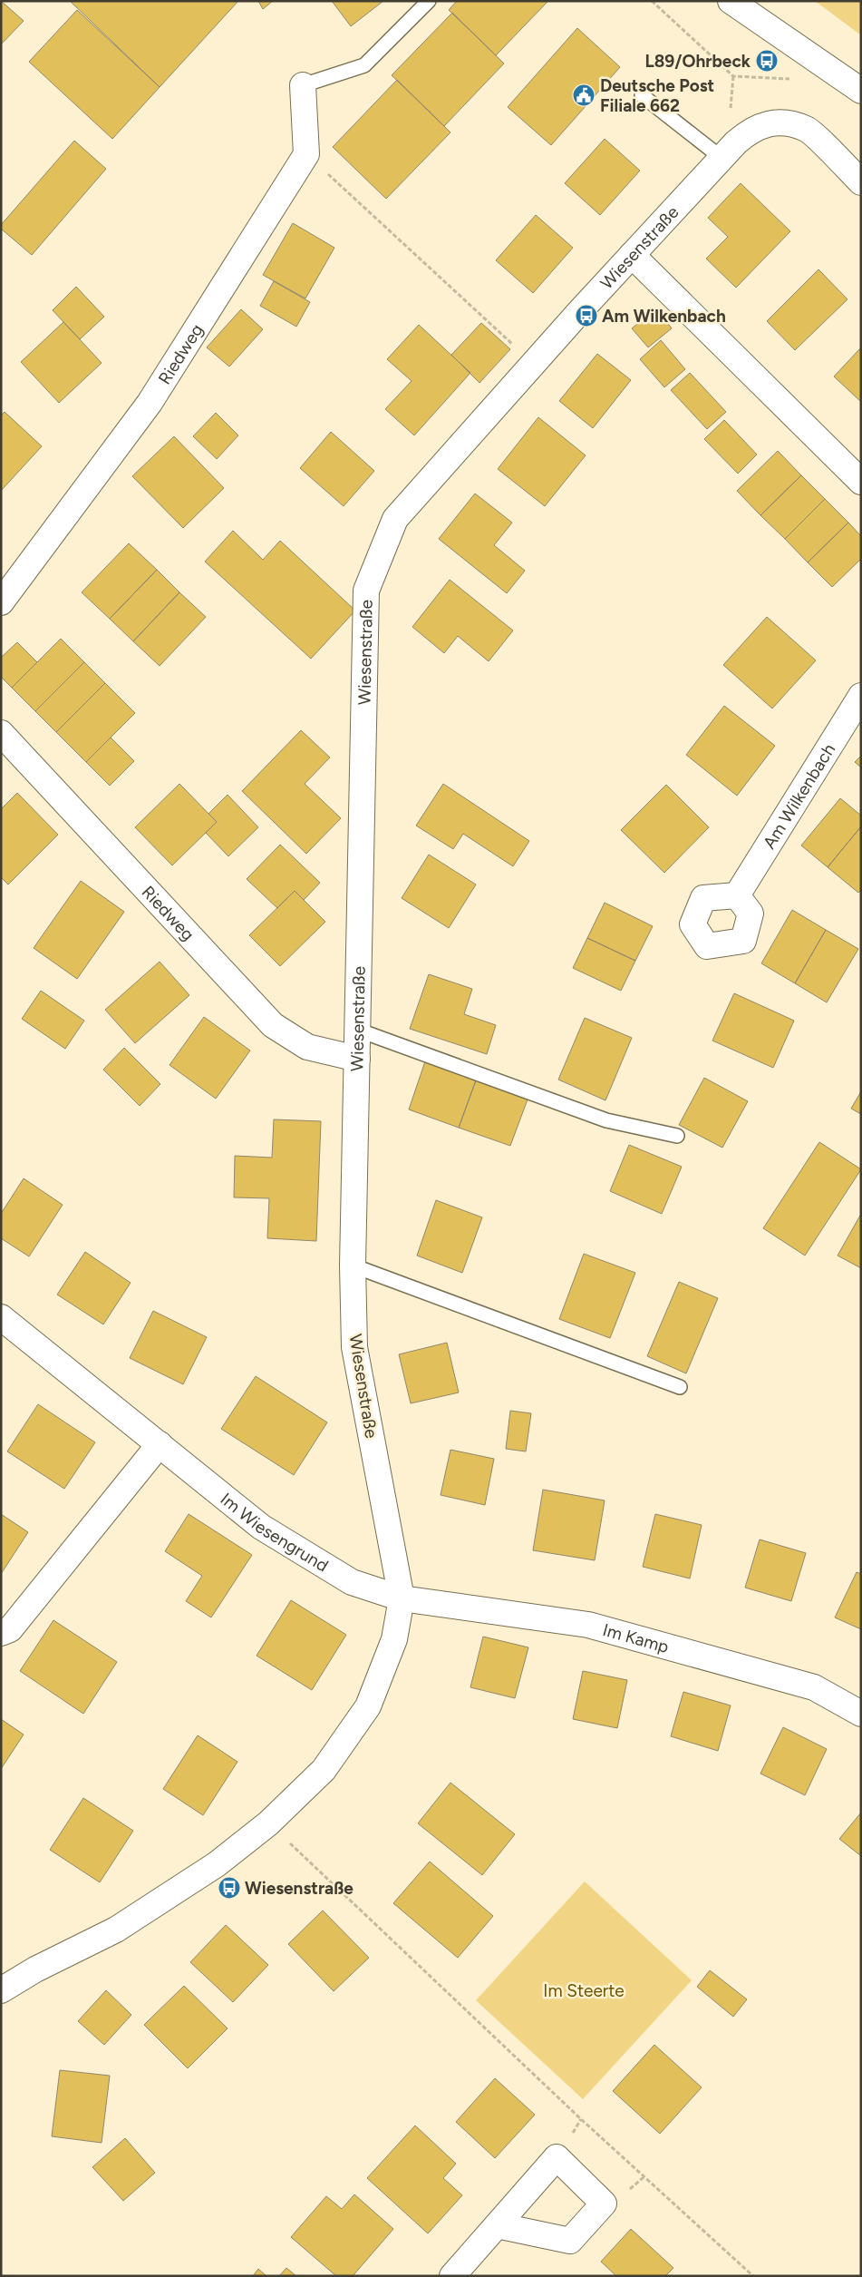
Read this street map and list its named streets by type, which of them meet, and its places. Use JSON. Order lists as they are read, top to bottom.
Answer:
{
  "streets": {
    "street": [
      "Wiesenstraße",
      "Riedweg",
      "Am Wilkenbach",
      "Im Wiesengrund",
      "Im Kamp"
    ]
  },
  "crossings": [
    ["Wiesenstraße", "Riedweg"],
    ["Wiesenstraße", "Im Wiesengrund"],
    ["Wiesenstraße", "Im Kamp"],
    ["Im Wiesengrund", "Im Kamp"]
  ],
  "parks": ["Im Steerte"],
  "places": {
    "bus stop": ["L89/Ohrbeck", "Am Wilkenbach", "Wiesenstraße"],
    "public building": ["Deutsche Post Filiale 662"]
  }
}
